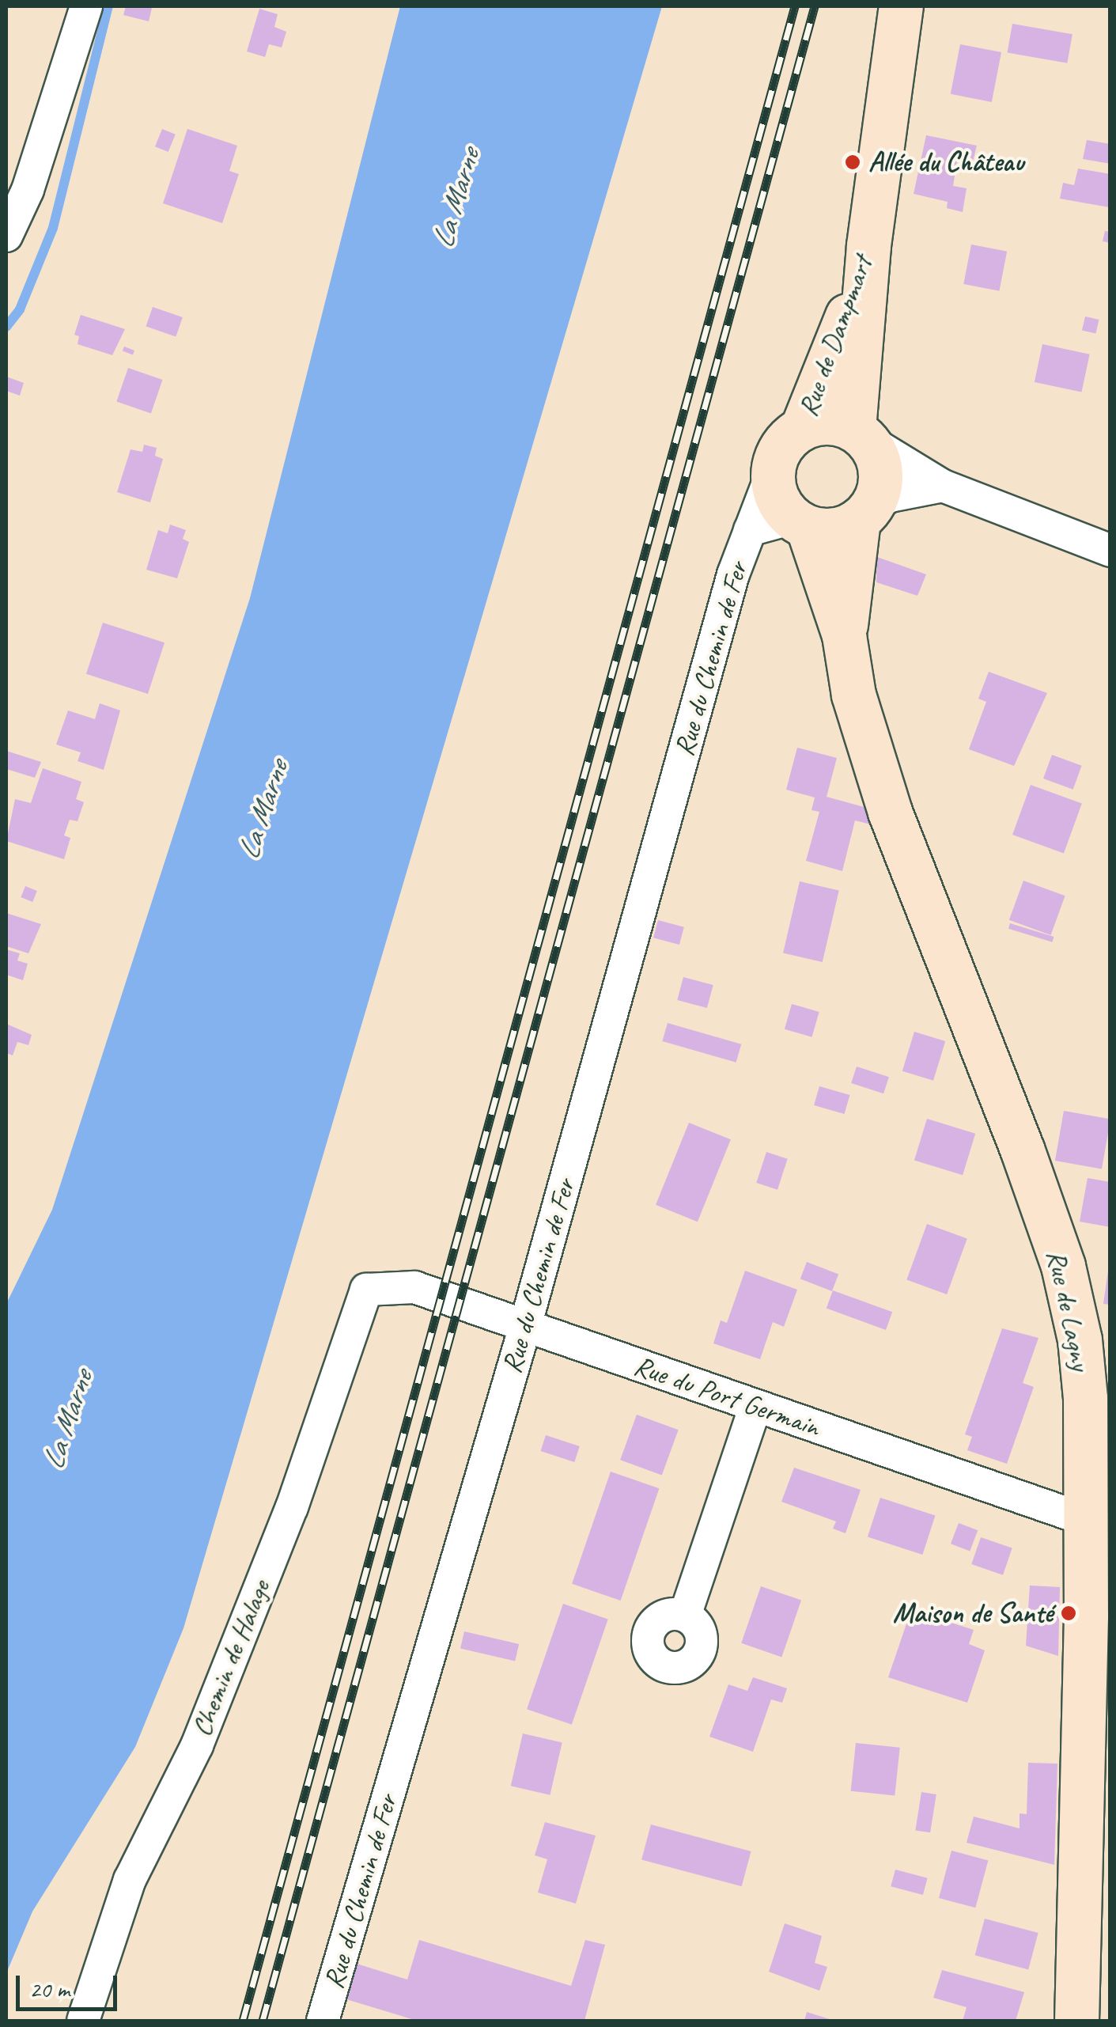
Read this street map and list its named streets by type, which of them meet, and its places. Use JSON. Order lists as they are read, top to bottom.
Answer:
{
  "streets": {
    "street": [
      "Rue de Dampmart",
      "Rue du Chemin de Fer",
      "Rue de Lagny",
      "Rue du Port Germain",
      "Chemin de Halage"
    ]
  },
  "crossings": [
    ["Rue de Dampmart", "Rue du Chemin de Fer"],
    ["Rue de Dampmart", "Rue de Lagny"],
    ["Rue du Chemin de Fer", "Rue de Lagny"],
    ["Rue du Chemin de Fer", "Rue du Port Germain"],
    ["Rue de Lagny", "Rue du Port Germain"],
    ["Rue du Port Germain", "Chemin de Halage"]
  ],
  "water": ["La Marne"],
  "places": ["Allée du Château", "Maison de Santé"],
  "scale_bar": "20 m"
}
